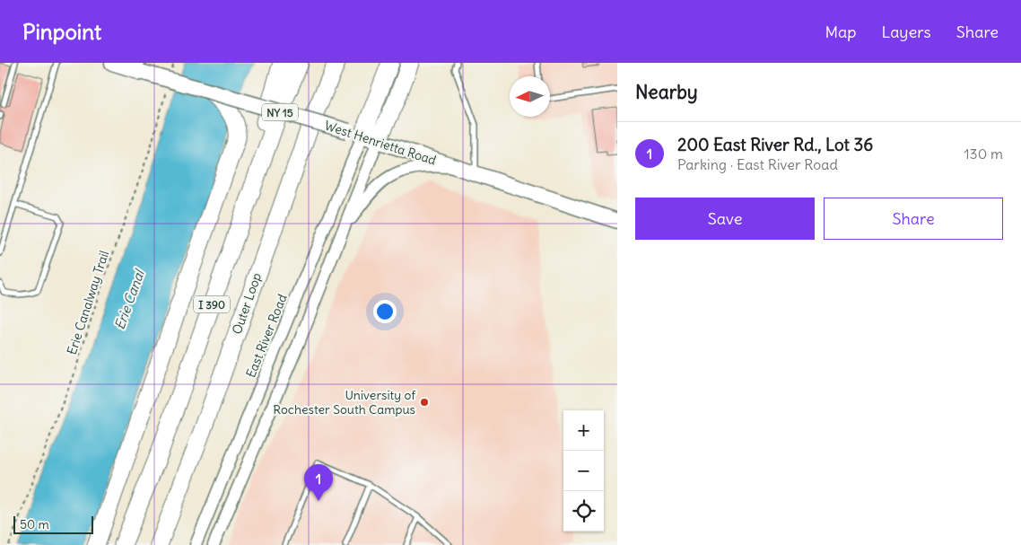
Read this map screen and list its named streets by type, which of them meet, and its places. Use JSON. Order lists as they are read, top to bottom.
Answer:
{
  "streets": {
    "highway": ["Outer Loop", "I 390"],
    "main road": ["NY 15", "West Henrietta Road"],
    "street": ["East River Road"],
    "path": ["Erie Canalway Trail"]
  },
  "crossings": [
    ["NY 15", "West Henrietta Road"],
    ["West Henrietta Road", "East River Road"]
  ],
  "water": ["Erie Canal"],
  "places": ["University of Rochester South Campus"],
  "scale_bar": "50 m",
  "north": "left",
  "page": {
    "header": "Pinpoint",
    "nav": ["Map", "Layers", "Share"],
    "heading": "Nearby",
    "list": [
      {
        "mark": "1",
        "name": "200 East River Rd., Lot 36",
        "note": "Parking · East River Road",
        "value": "130 m"
      }
    ],
    "buttons": ["Save", "Share"],
    "map_buttons": ["+", "−"],
    "pins": "1",
    "scale": "50 m"
  }
}
